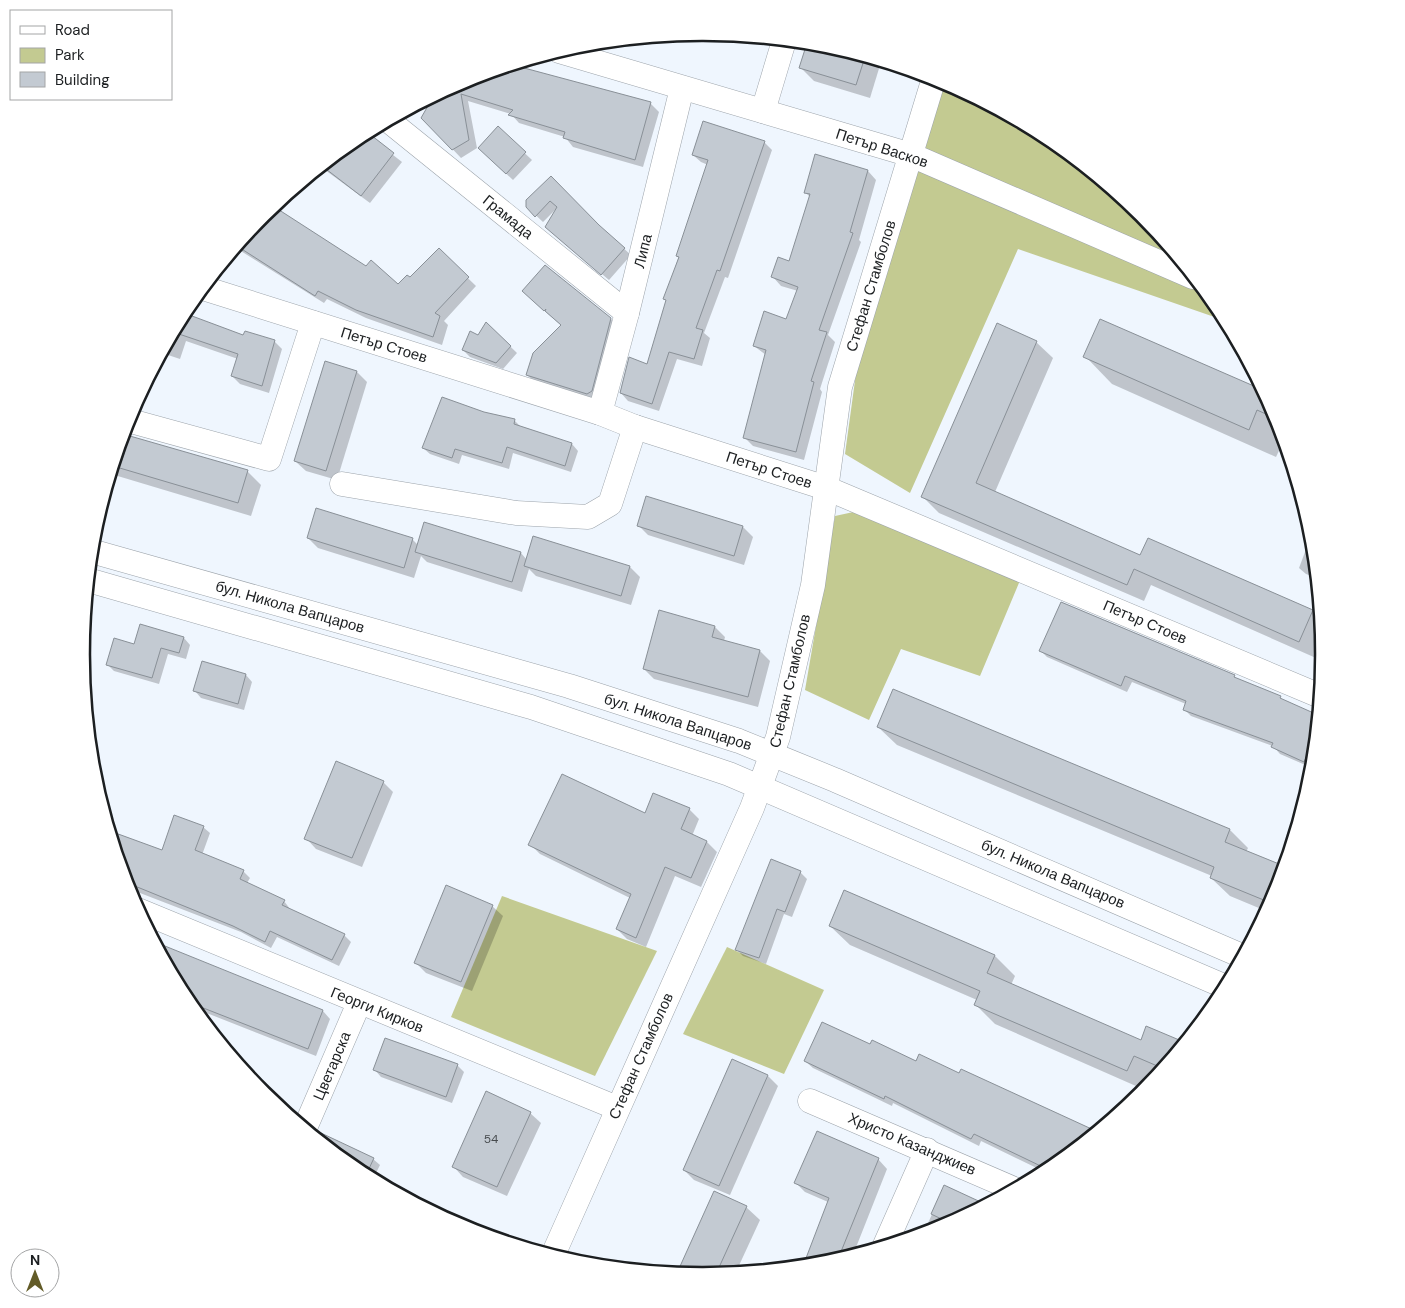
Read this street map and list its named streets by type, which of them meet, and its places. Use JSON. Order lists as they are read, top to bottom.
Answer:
{
  "streets": {
    "street": [
      "Петър Васков",
      "Грамада",
      "Липа",
      "Стефан Стамболов",
      "Петър Стоев",
      "бул. Никола Вапцаров",
      "Георги Кирков",
      "Цветарска",
      "Христо Казанджиев"
    ]
  },
  "crossings": [
    ["Петър Васков", "Липа"],
    ["Петър Васков", "Стефан Стамболов"],
    ["Грамада", "Липа"],
    ["Липа", "Петър Стоев"],
    ["Стефан Стамболов", "Петър Стоев"],
    ["Стефан Стамболов", "бул. Никола Вапцаров"],
    ["Стефан Стамболов", "Георги Кирков"],
    ["Георги Кирков", "Цветарска"]
  ],
  "house_numbers": ["54"],
  "legend": ["Road", "Park", "Building"],
  "north": "top"
}
